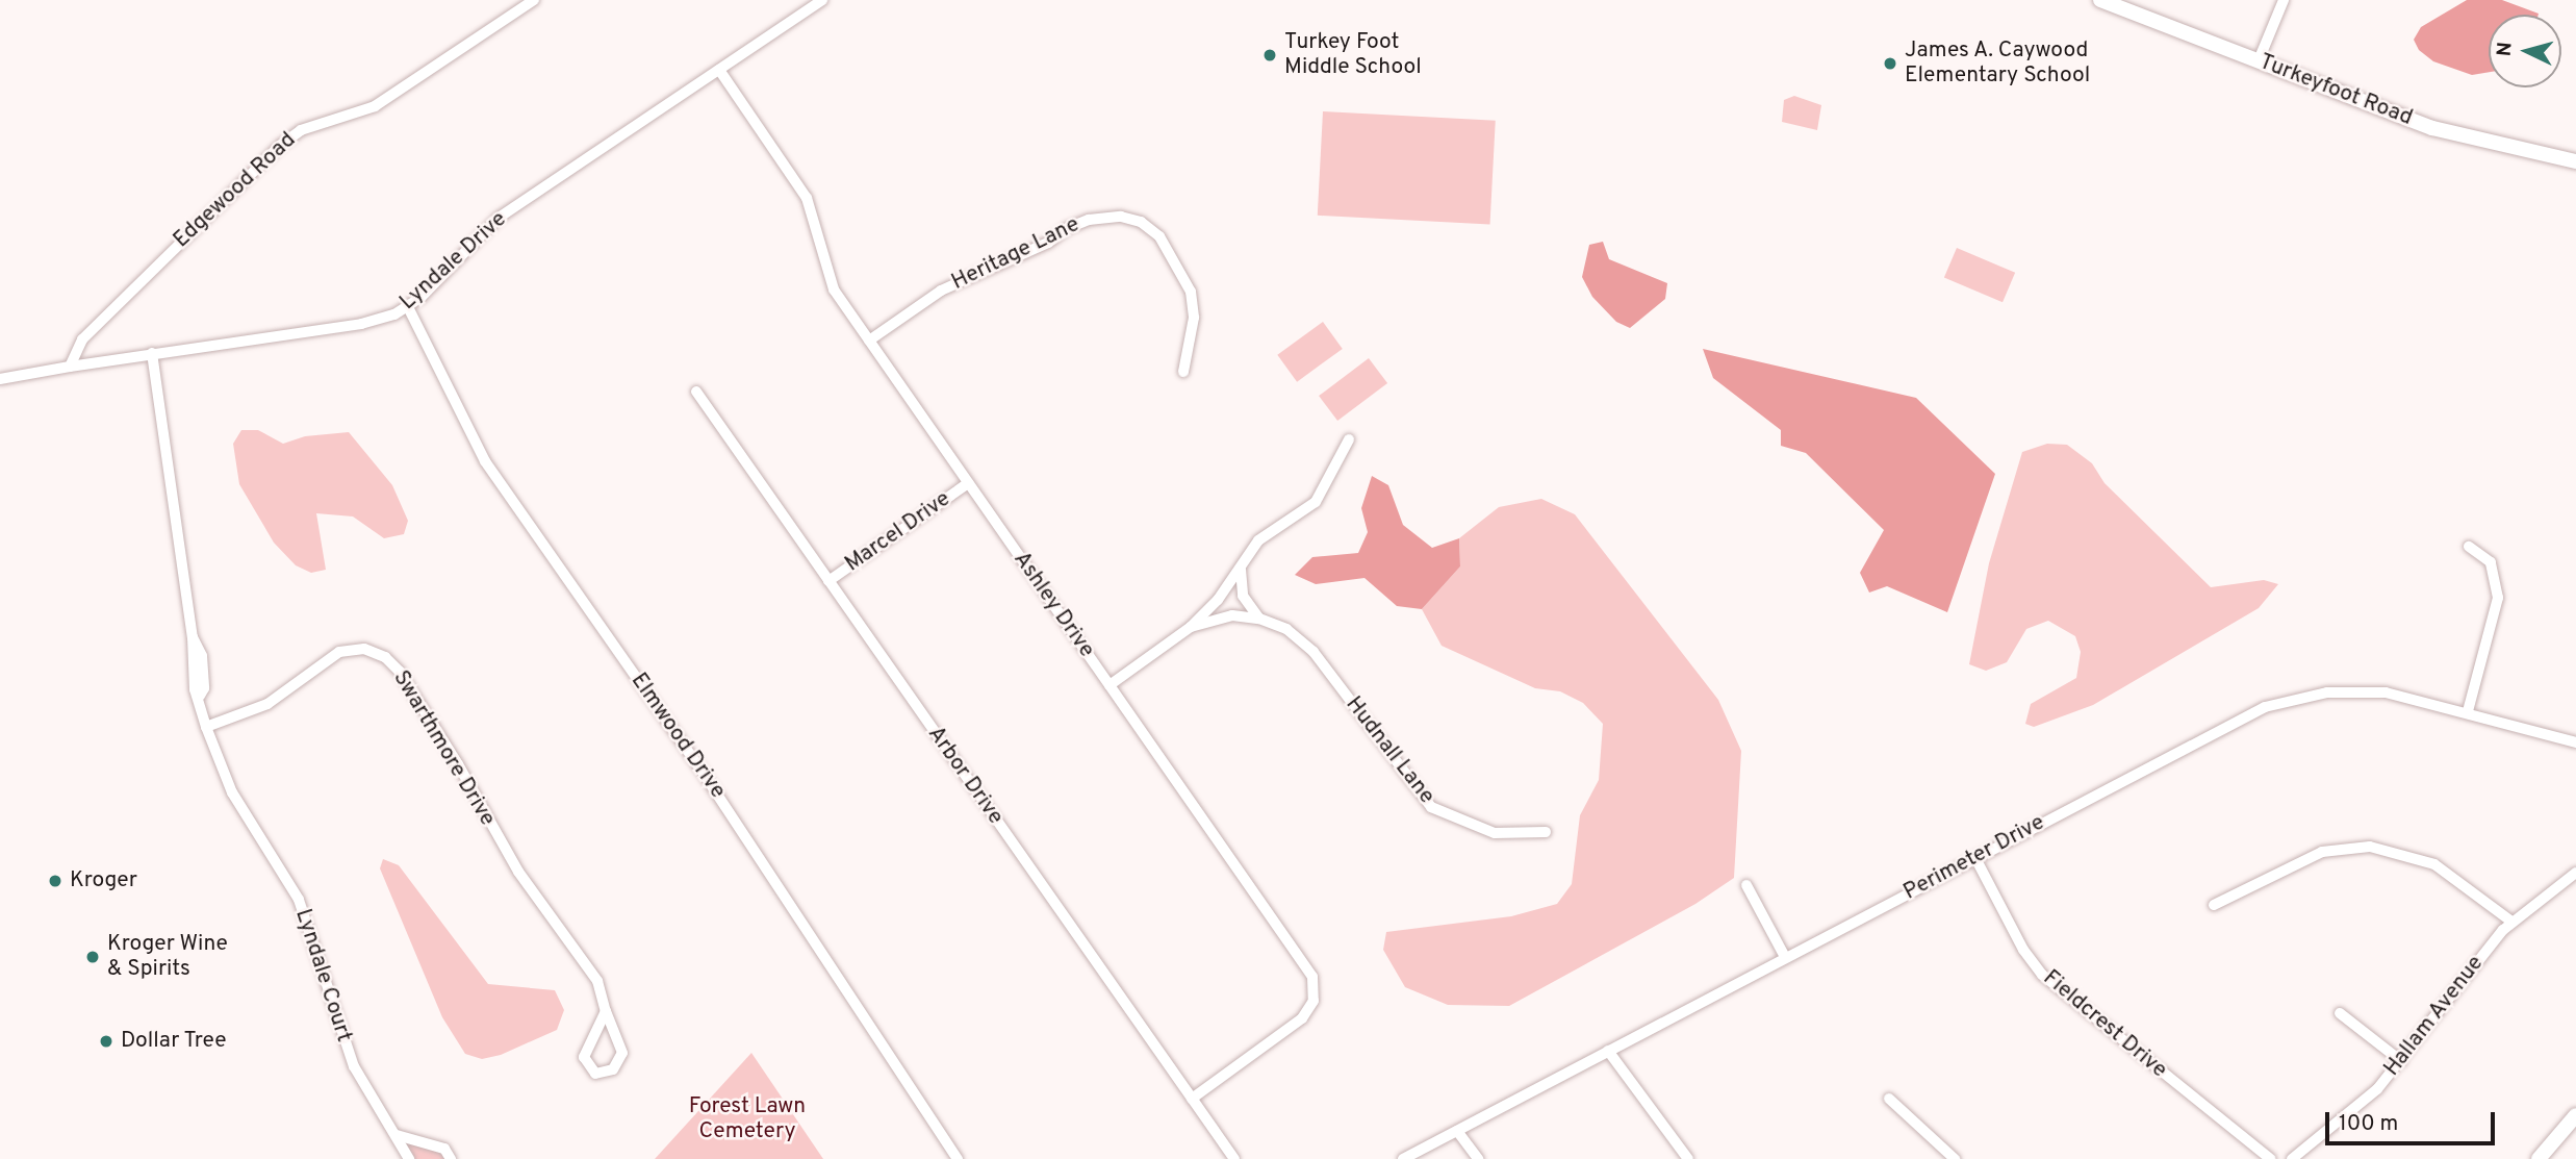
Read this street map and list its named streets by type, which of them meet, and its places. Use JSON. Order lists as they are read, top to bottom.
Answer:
{
  "streets": {
    "main road": ["Turkeyfoot Road"],
    "street": [
      "Edgewood Road",
      "Heritage Lane",
      "Lyndale Drive",
      "Marcel Drive",
      "Ashley Drive",
      "Elmwood Drive",
      "Swarthmore Drive",
      "Hudnall Lane",
      "Arbor Drive",
      "Perimeter Drive",
      "Lyndale Court",
      "Hallam Avenue",
      "Fieldcrest Drive"
    ]
  },
  "crossings": [
    ["Edgewood Road", "Lyndale Drive"],
    ["Heritage Lane", "Ashley Drive"],
    ["Lyndale Drive", "Ashley Drive"],
    ["Lyndale Drive", "Elmwood Drive"],
    ["Lyndale Drive", "Lyndale Court"],
    ["Marcel Drive", "Ashley Drive"],
    ["Marcel Drive", "Arbor Drive"],
    ["Ashley Drive", "Hudnall Lane"],
    ["Ashley Drive", "Arbor Drive"],
    ["Swarthmore Drive", "Lyndale Court"],
    ["Perimeter Drive", "Fieldcrest Drive"]
  ],
  "parks": ["Forest Lawn Cemetery"],
  "places": [
    "Turkey Foot Middle School",
    "James A. Caywood Elementary School",
    "Kroger",
    "Kroger Wine & Spirits",
    "Dollar Tree"
  ],
  "scale_bar": "100 m",
  "north": "left"
}
